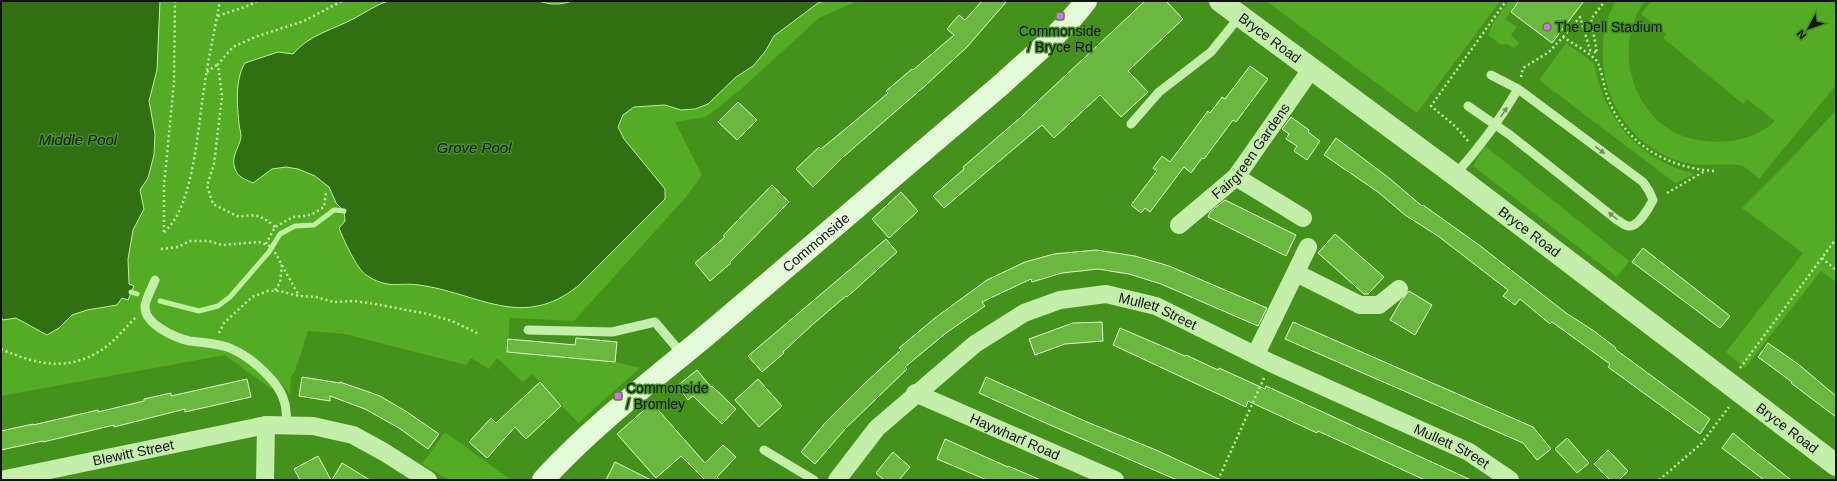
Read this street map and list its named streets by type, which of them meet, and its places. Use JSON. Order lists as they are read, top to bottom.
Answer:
{
  "streets": {
    "main road": ["Commonside"],
    "street": [
      "Bryce Road",
      "Fairgreen Gardens",
      "Mullett Street",
      "Haywharf Road",
      "Blewitt Street"
    ]
  },
  "crossings": [
    ["Bryce Road", "Fairgreen Gardens"],
    ["Mullett Street", "Haywharf Road"]
  ],
  "water": ["Middle Pool", "Grove Pool"],
  "places": {
    "transit": ["Commonside / Bryce Rd", "Commonside / Bromley"],
    "other": ["The Dell Stadium"]
  },
  "north": "bottom left"
}
